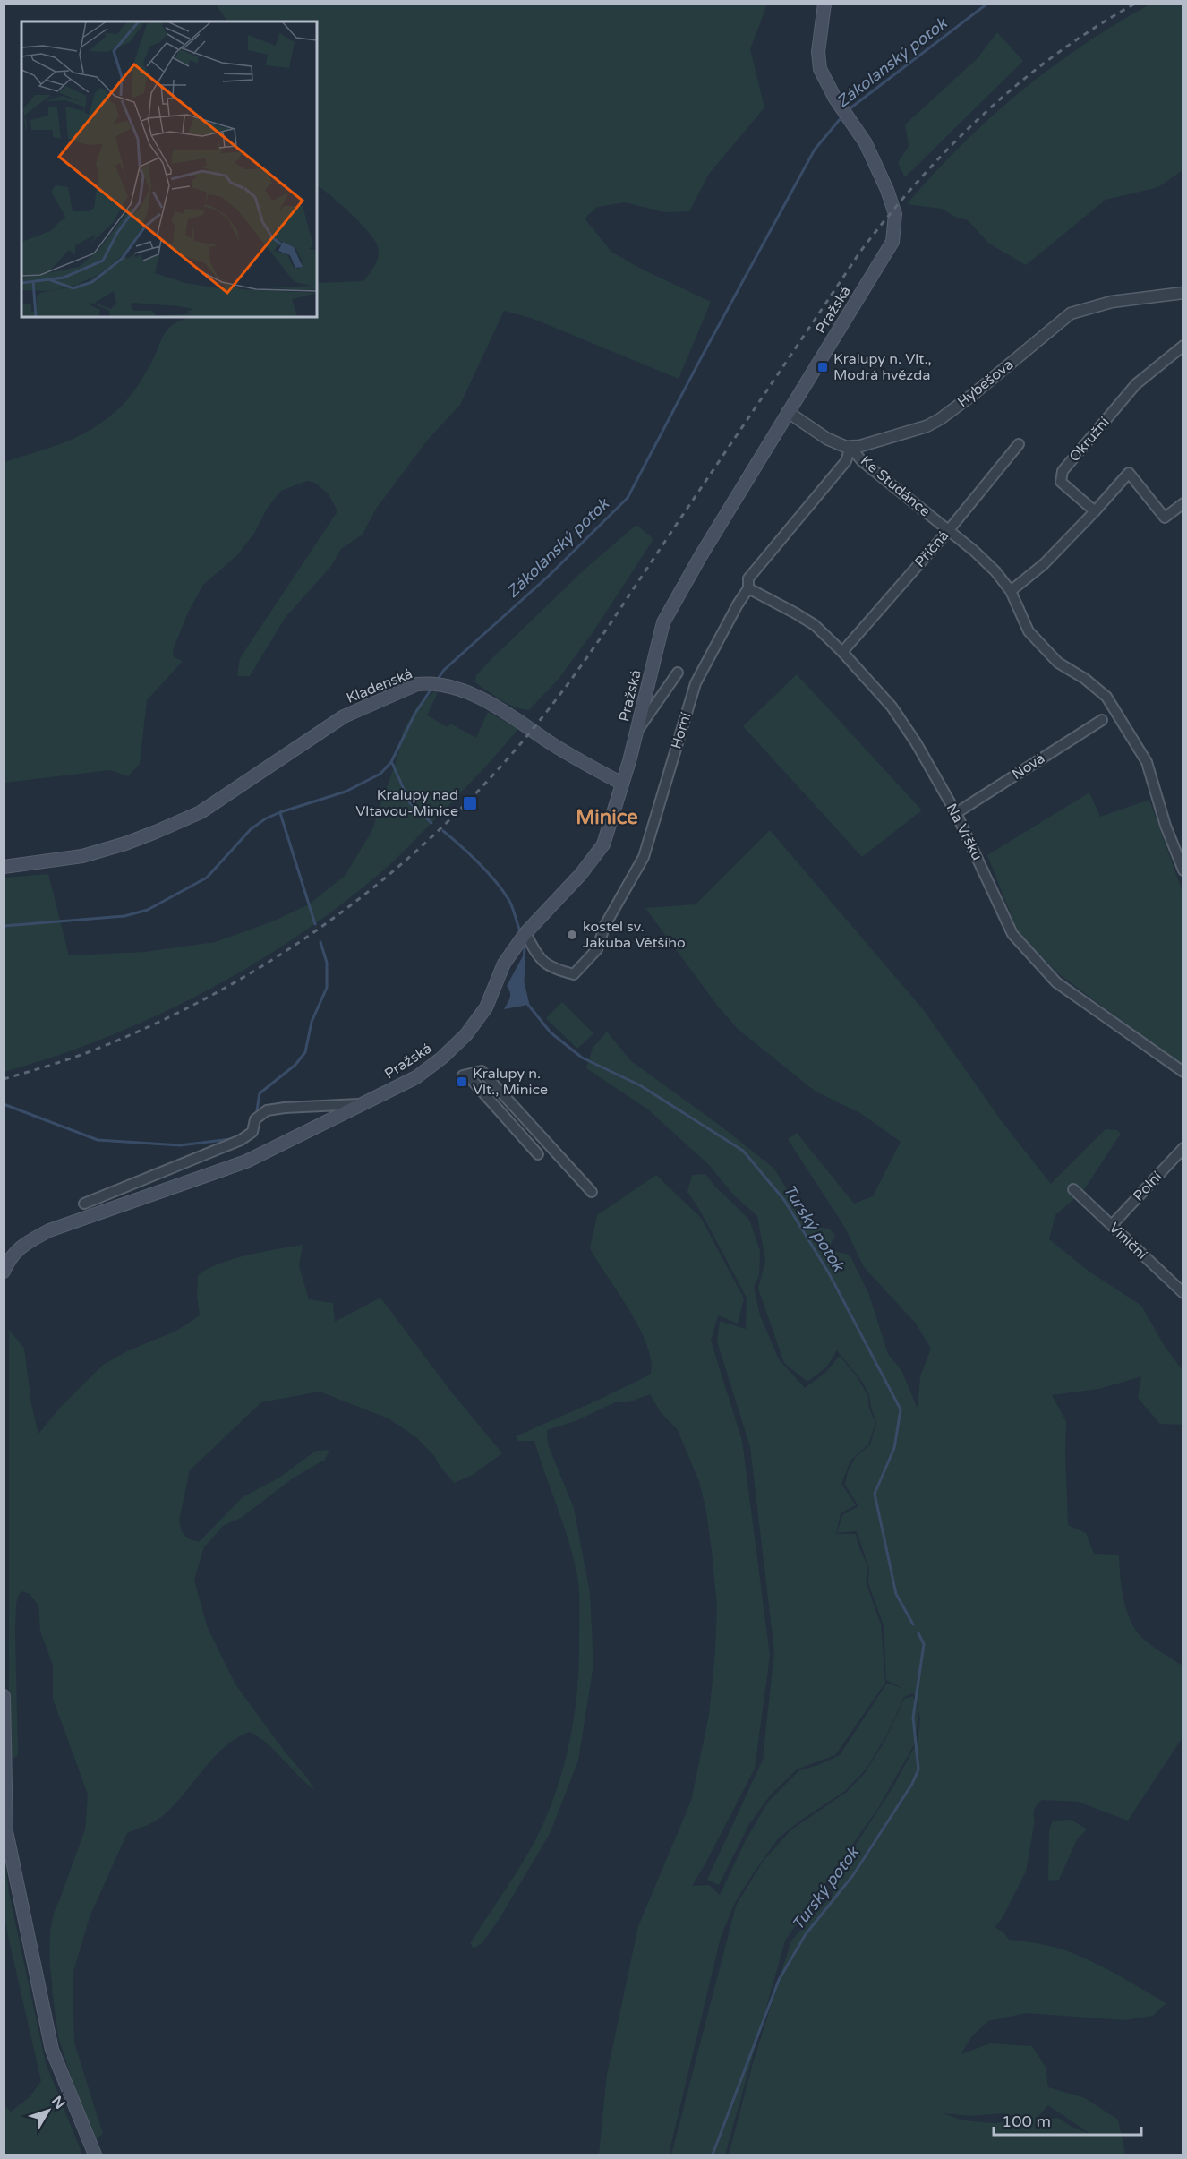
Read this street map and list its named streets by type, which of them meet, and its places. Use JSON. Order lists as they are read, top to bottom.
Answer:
{
  "streets": {
    "main road": ["Pražská", "Kladenská"],
    "street": [
      "Hybešova",
      "Okružní",
      "Ke Studánce",
      "Příčná",
      "Horní",
      "Nová",
      "Na Vršku",
      "Polní",
      "Viniční"
    ]
  },
  "crossings": [
    ["Pražská", "Kladenská"],
    ["Pražská", "Horní"],
    ["Hybešova", "Ke Studánce"],
    ["Hybešova", "Horní"],
    ["Ke Studánce", "Příčná"],
    ["Ke Studánce", "Horní"],
    ["Příčná", "Na Vršku"],
    ["Horní", "Na Vršku"],
    ["Nová", "Na Vršku"],
    ["Polní", "Viniční"]
  ],
  "districts": ["Minice"],
  "water": ["Zákolanský potok", "Turský potok"],
  "places": {
    "transit": ["Kralupy n. Vlt., Modrá hvězda", "Kralupy nad Vltavou-Minice", "Kralupy n. Vlt., Minice"],
    "other": ["kostel sv. Jakuba Většího"]
  },
  "scale_bar": "100 m",
  "north": "top right"
}
